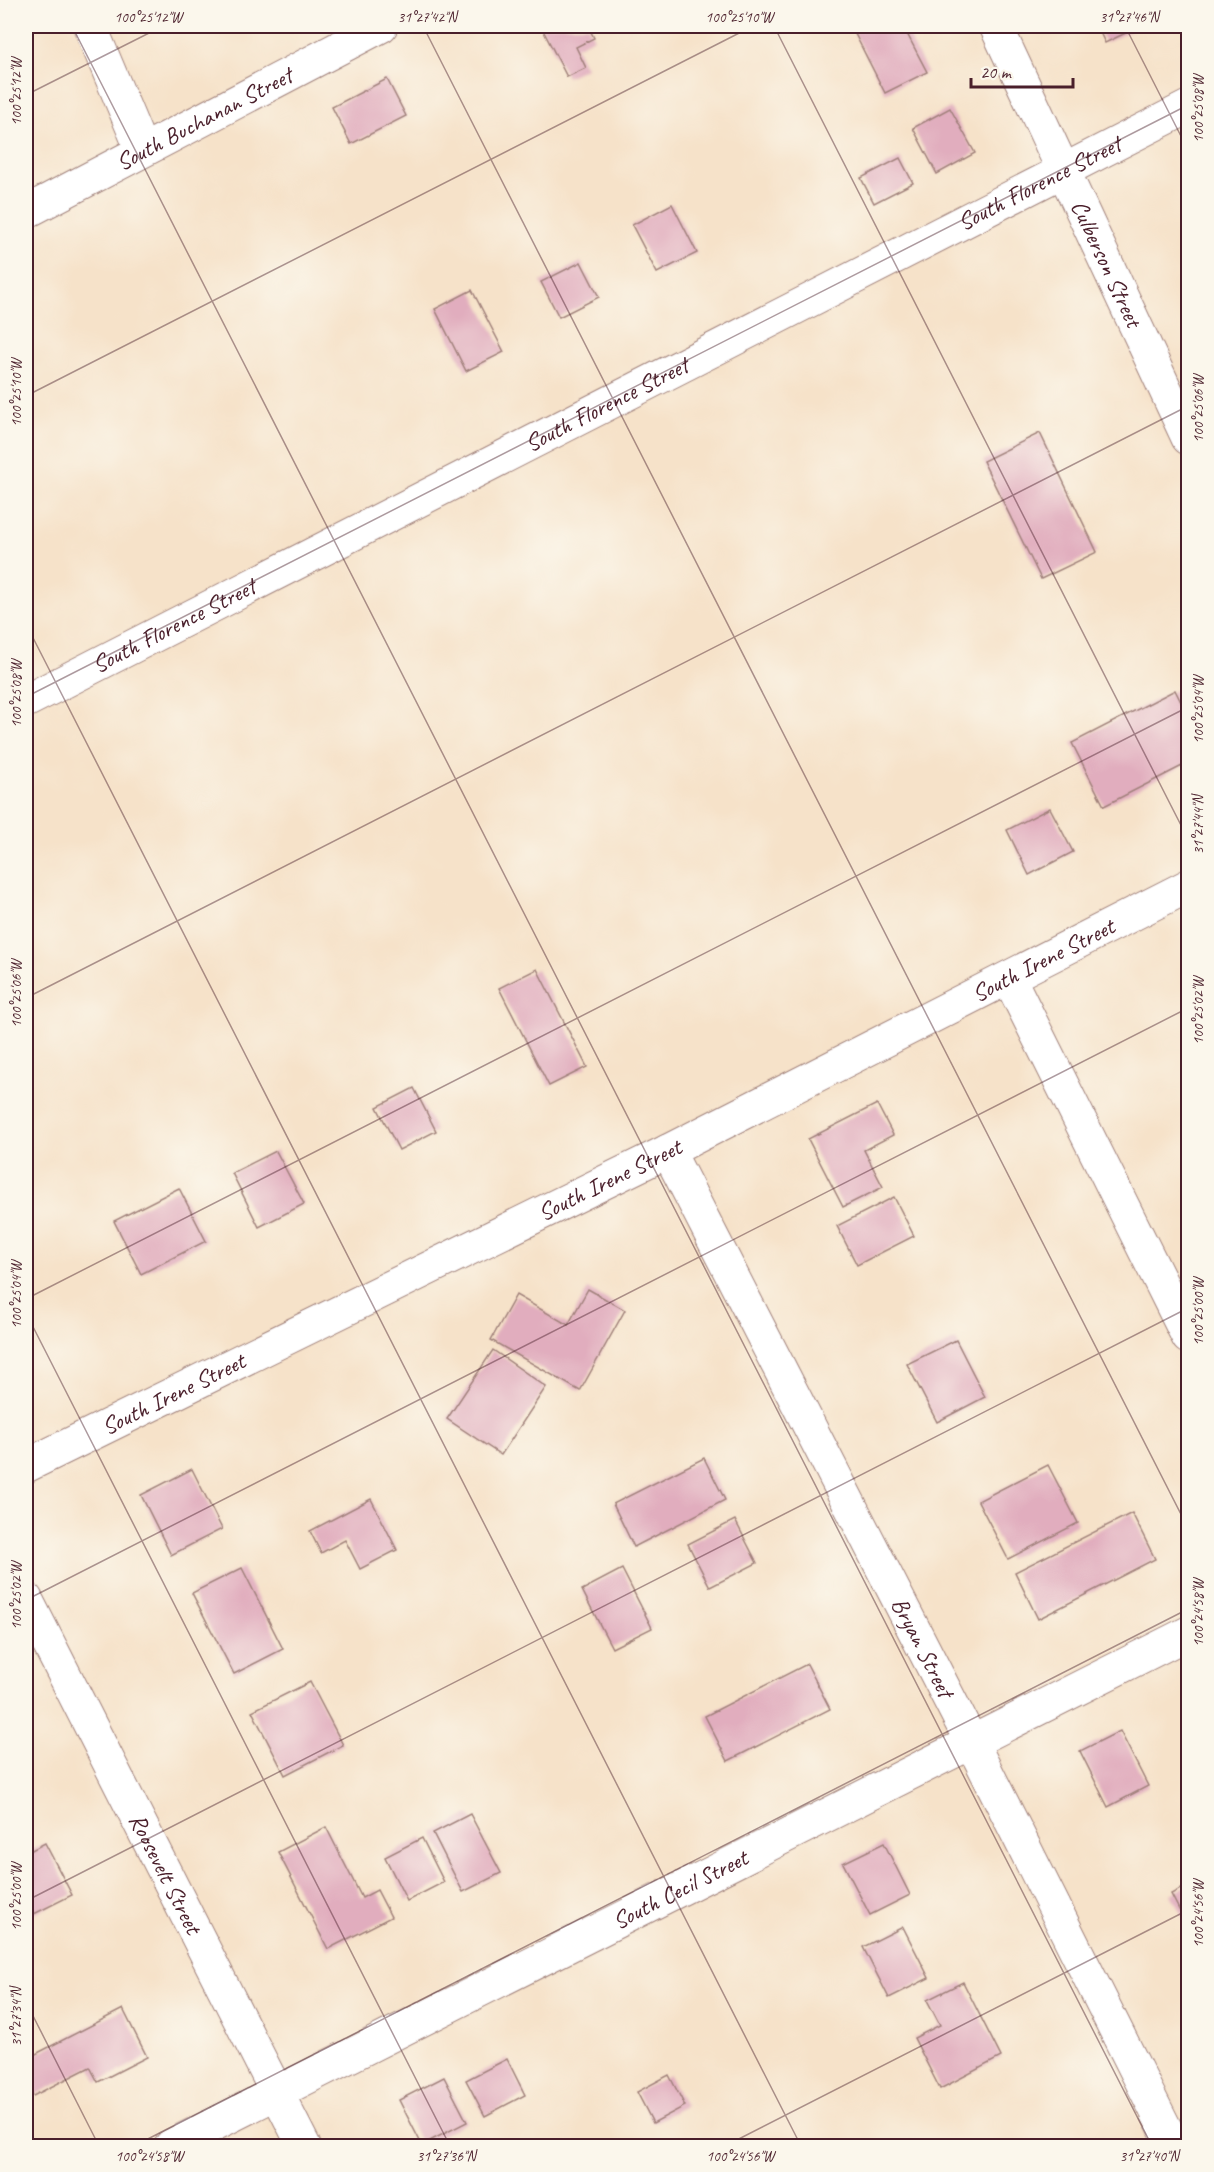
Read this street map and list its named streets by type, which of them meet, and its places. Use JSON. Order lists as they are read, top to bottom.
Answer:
{
  "streets": {
    "street": [
      "South Buchanan Street",
      "South Florence Street",
      "Culberson Street",
      "South Irene Street",
      "Bryan Street",
      "Roosevelt Street",
      "South Cecil Street"
    ]
  },
  "crossings": [
    ["South Florence Street", "Culberson Street"],
    ["South Irene Street", "Bryan Street"],
    ["Bryan Street", "South Cecil Street"],
    ["Roosevelt Street", "South Cecil Street"]
  ],
  "scale_bar": "20 m",
  "coordinates": [
    "100°25'12\"W",
    "31°27'42\"N",
    "100°25'10\"W",
    "31°27'46\"N",
    "100°25'08\"W",
    "100°25'06\"W",
    "100°25'04\"W",
    "31°27'44\"N",
    "100°25'02\"W",
    "100°25'00\"W",
    "100°24'58\"W",
    "100°24'56\"W",
    "31°27'34\"N",
    "31°27'36\"N",
    "31°27'40\"N"
  ]
}
